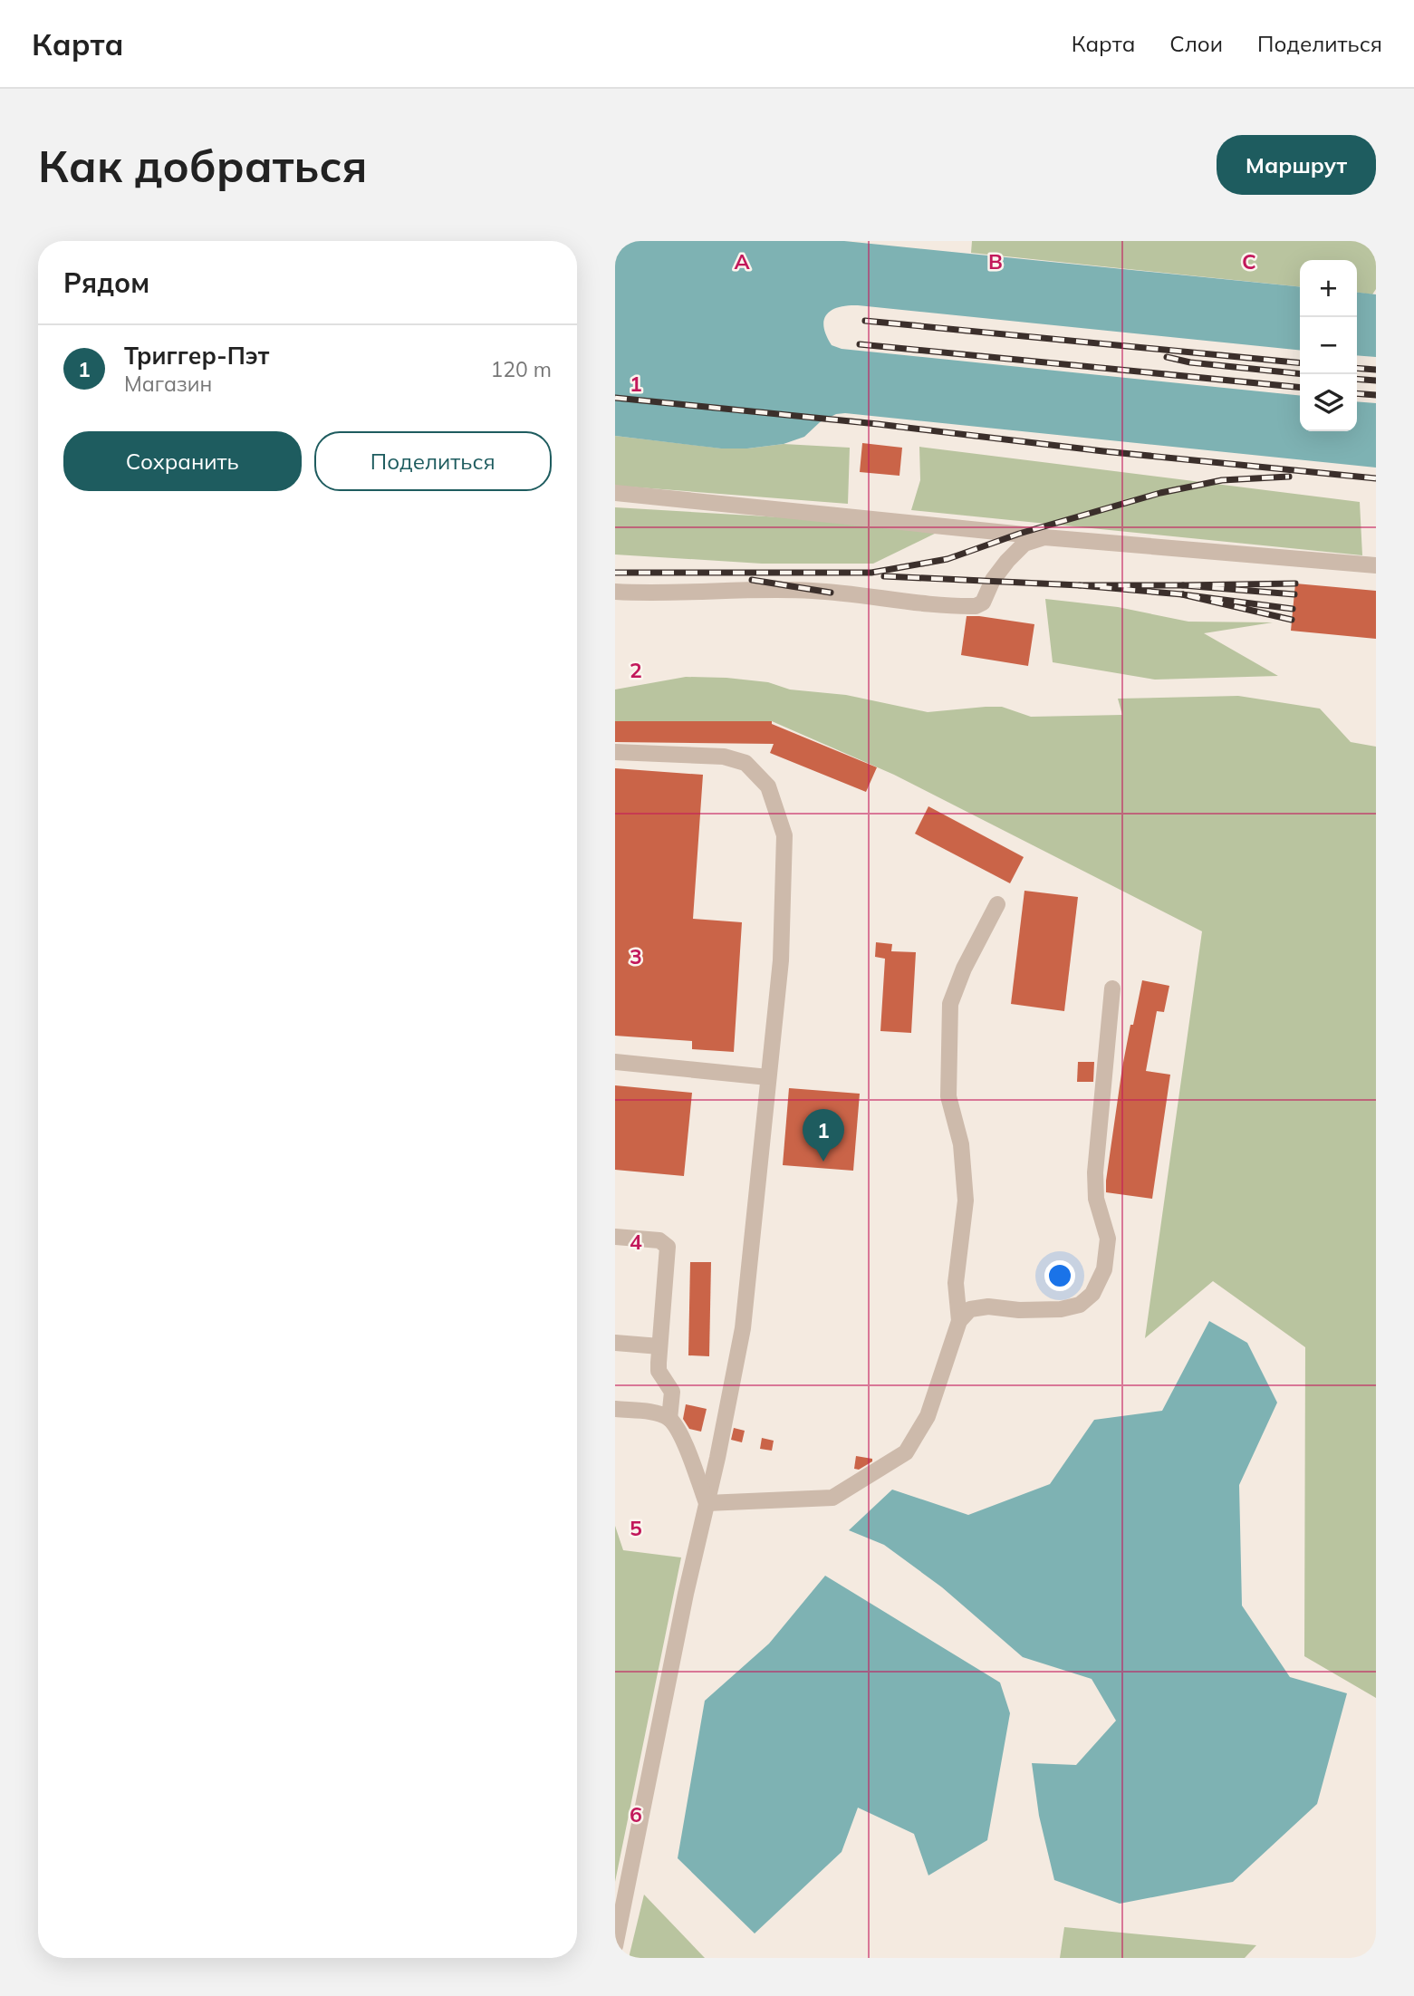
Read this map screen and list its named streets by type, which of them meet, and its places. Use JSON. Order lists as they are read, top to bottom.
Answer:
{
  "page": {
    "header": "Карта",
    "nav": ["Карта", "Слои", "Поделиться"],
    "buttons": [
      "Маршрут",
      ["Сохранить", "Поделиться"]
    ],
    "title": "Как добраться",
    "heading": "Рядом",
    "map_buttons": ["+", "−"],
    "list": [
      {
        "mark": "1",
        "name": "Триггер-Пэт",
        "note": "Магазин",
        "value": "120 m"
      }
    ],
    "pins": "1"
  },
  "grid": {
    "columns": ["A", "B", "C"],
    "rows": [
      "1",
      "2",
      "3",
      "4",
      "5",
      "6"
    ]
  }
}
